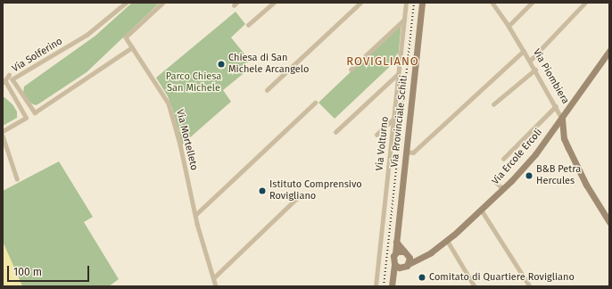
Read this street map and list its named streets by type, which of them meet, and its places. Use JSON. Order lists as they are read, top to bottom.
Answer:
{
  "streets": {
    "street": [
      "Via Solferino",
      "Via Piombiera",
      "Via Provinciale Schiti",
      "Via Mortelleto",
      "Via Volturno",
      "Via Ercole Ercoli"
    ]
  },
  "crossings": [
    ["Via Solferino", "Via Mortelleto"],
    ["Via Piombiera", "Via Ercole Ercoli"],
    ["Via Provinciale Schiti", "Via Ercole Ercoli"]
  ],
  "districts": ["ROVIGLIANO"],
  "parks": ["Parco Chiesa San Michele"],
  "places": [
    "Chiesa di San Michele Arcangelo",
    "B&B Petra Hercules",
    "Istituto Comprensivo Rovigliano",
    "Comitato di Quartiere Rovigliano"
  ],
  "scale_bar": "100 m"
}
